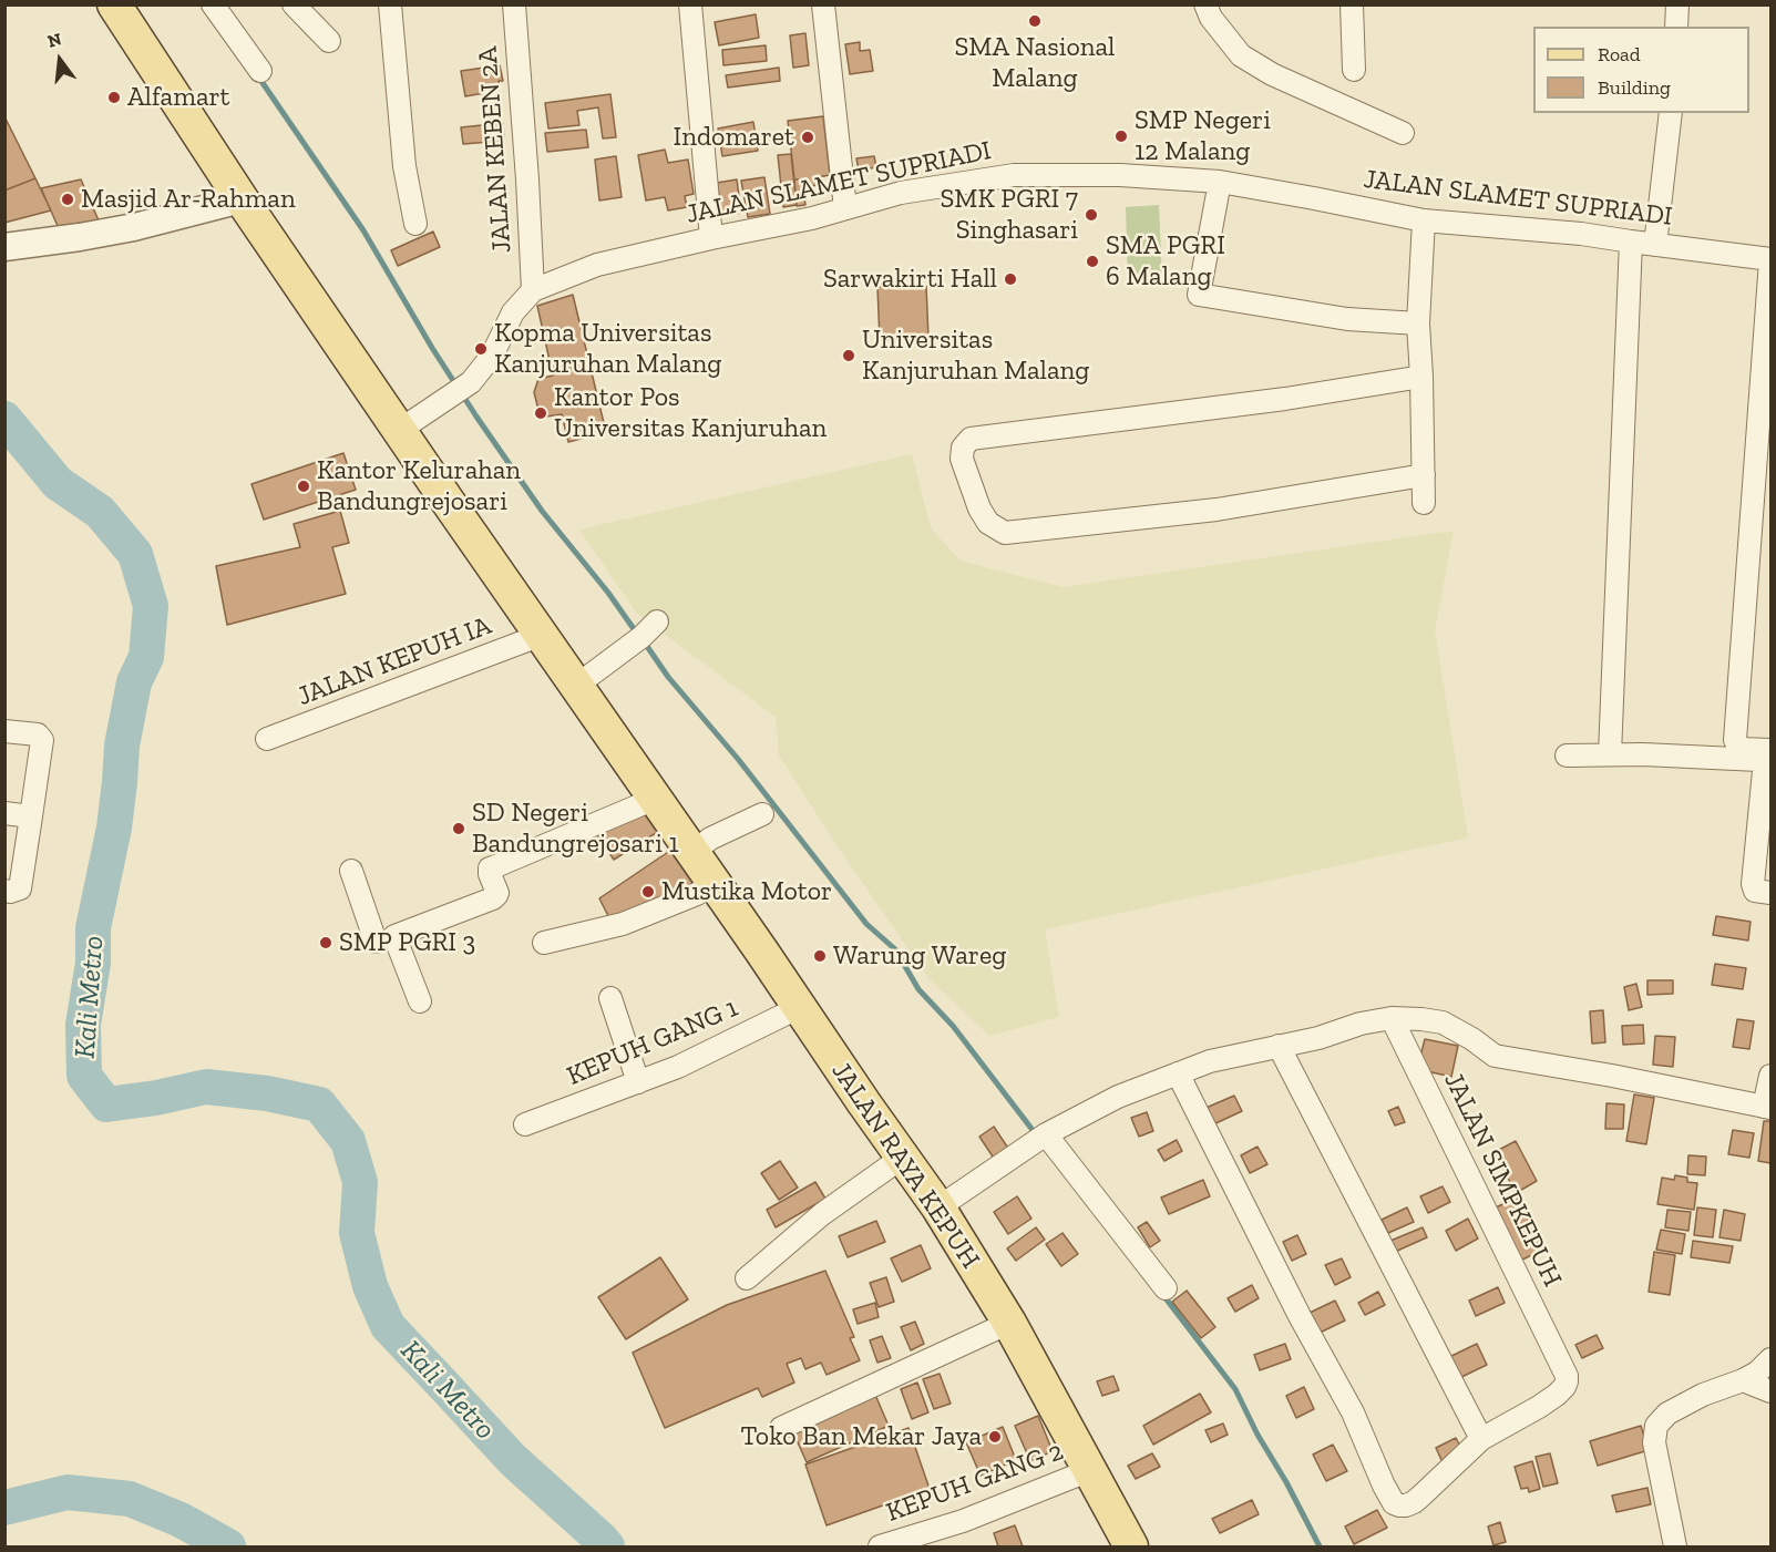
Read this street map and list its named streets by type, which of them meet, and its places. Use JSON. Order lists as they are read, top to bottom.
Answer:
{
  "streets": {
    "main road": ["JALAN RAYA KEPUH"],
    "street": [
      "JALAN KEBEN 2A",
      "JALAN SLAMET SUPRIADI",
      "JALAN KEPUH IA",
      "KEPUH GANG 1",
      "JALAN SIMPKEPUH",
      "KEPUH GANG 2"
    ]
  },
  "crossings": [
    ["JALAN KEBEN 2A", "JALAN SLAMET SUPRIADI"],
    ["JALAN SLAMET SUPRIADI", "JALAN RAYA KEPUH"],
    ["JALAN KEPUH IA", "JALAN RAYA KEPUH"],
    ["KEPUH GANG 1", "JALAN RAYA KEPUH"],
    ["JALAN RAYA KEPUH", "KEPUH GANG 2"]
  ],
  "water": ["Kali Metro"],
  "places": [
    "SMA Nasional Malang",
    "Alfamart",
    "SMP Negeri 12 Malang",
    "Indomaret",
    "Masjid Ar-Rahman",
    "SMK PGRI 7 Singhasari",
    "SMA PGRI 6 Malang",
    "Sarwakirti Hall",
    "Kopma Universitas Kanjuruhan Malang",
    "Universitas Kanjuruhan Malang",
    "Kantor Pos Universitas Kanjuruhan",
    "Kantor Kelurahan Bandungrejosari",
    "SD Negeri Bandungrejosari 1",
    "Mustika Motor",
    "SMP PGRI 3",
    "Warung Wareg",
    "Toko Ban Mekar Jaya"
  ],
  "legend": ["Road", "Building"],
  "north": "top"
}
